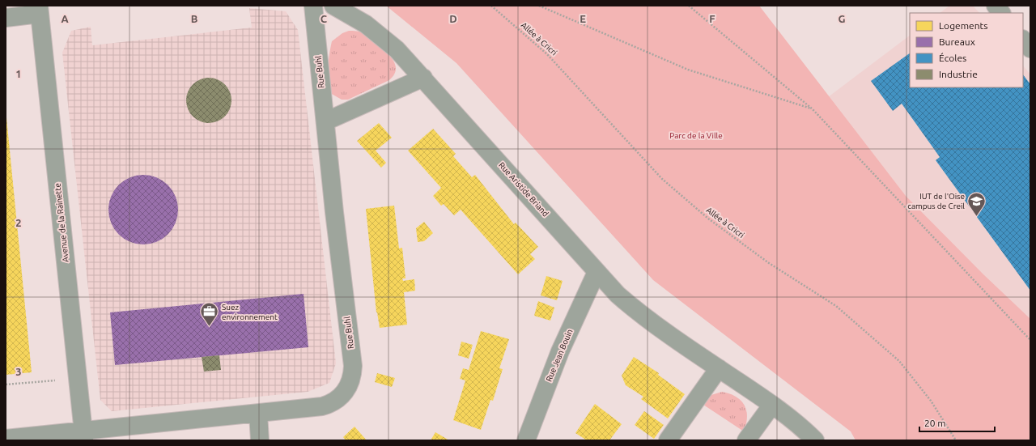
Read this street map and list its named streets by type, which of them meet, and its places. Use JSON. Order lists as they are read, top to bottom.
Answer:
{
  "streets": {
    "street": [
      "Rue Buhl",
      "Rue Aristide Briand",
      "Avenue de la Rainette",
      "Rue Jean Bouin"
    ],
    "path": ["Allée à Cricri"]
  },
  "crossings": [
    ["Rue Buhl", "Avenue de la Rainette"],
    ["Rue Aristide Briand", "Rue Jean Bouin"]
  ],
  "parks": ["Parc de la Ville"],
  "places": {
    "school or university": ["IUT de l'Oise campus de Creil"],
    "office": ["Suez environnement"]
  },
  "legend": [
    "Logements",
    "Bureaux",
    "Écoles",
    "Industrie"
  ],
  "scale_bar": "20 m",
  "grid": {
    "columns": [
      "A",
      "B",
      "C",
      "D",
      "E",
      "F",
      "G"
    ],
    "rows": ["1", "2", "3"]
  }
}
